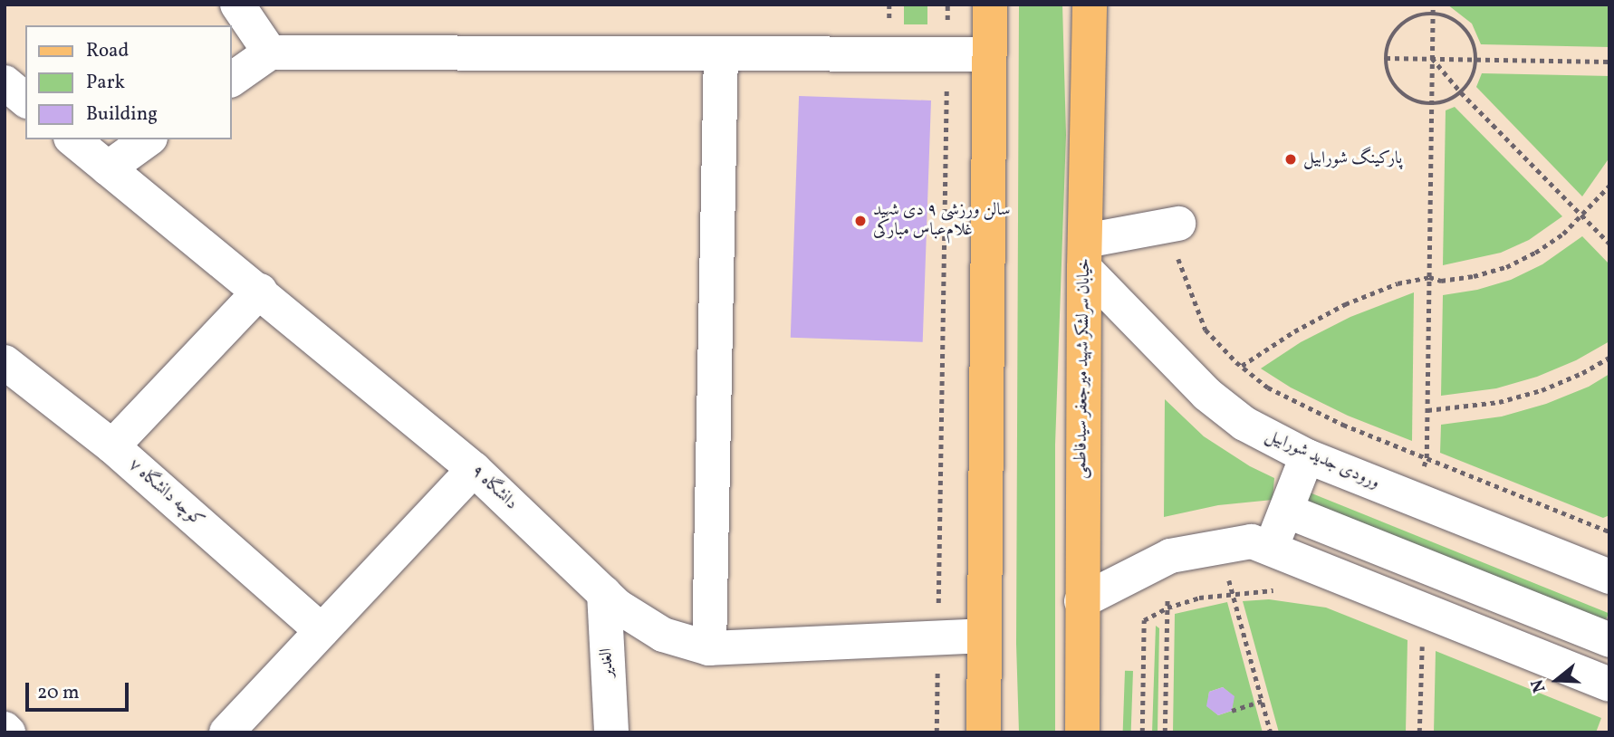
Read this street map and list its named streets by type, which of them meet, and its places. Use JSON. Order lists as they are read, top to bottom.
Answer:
{
  "streets": {
    "main road": ["خیابان سرلشکر شهید میرجعفر سیدفاطمی"],
    "street": [
      "ورودی جدید شورابیل",
      "دانشگاه ۹",
      "کوچه دانشگاه ۷",
      "الغدیر"
    ]
  },
  "crossings": [
    ["خیابان سرلشکر شهید میرجعفر سیدفاطمی", "ورودی جدید شورابیل"],
    ["دانشگاه ۹", "الغدیر"]
  ],
  "places": ["پارکینگ شورابیل", "سالن ورزشی ۹ دی شهید غلام‌عباس مبارکی"],
  "legend": ["Road", "Park", "Building"],
  "scale_bar": "20 m",
  "north": "left"
}
